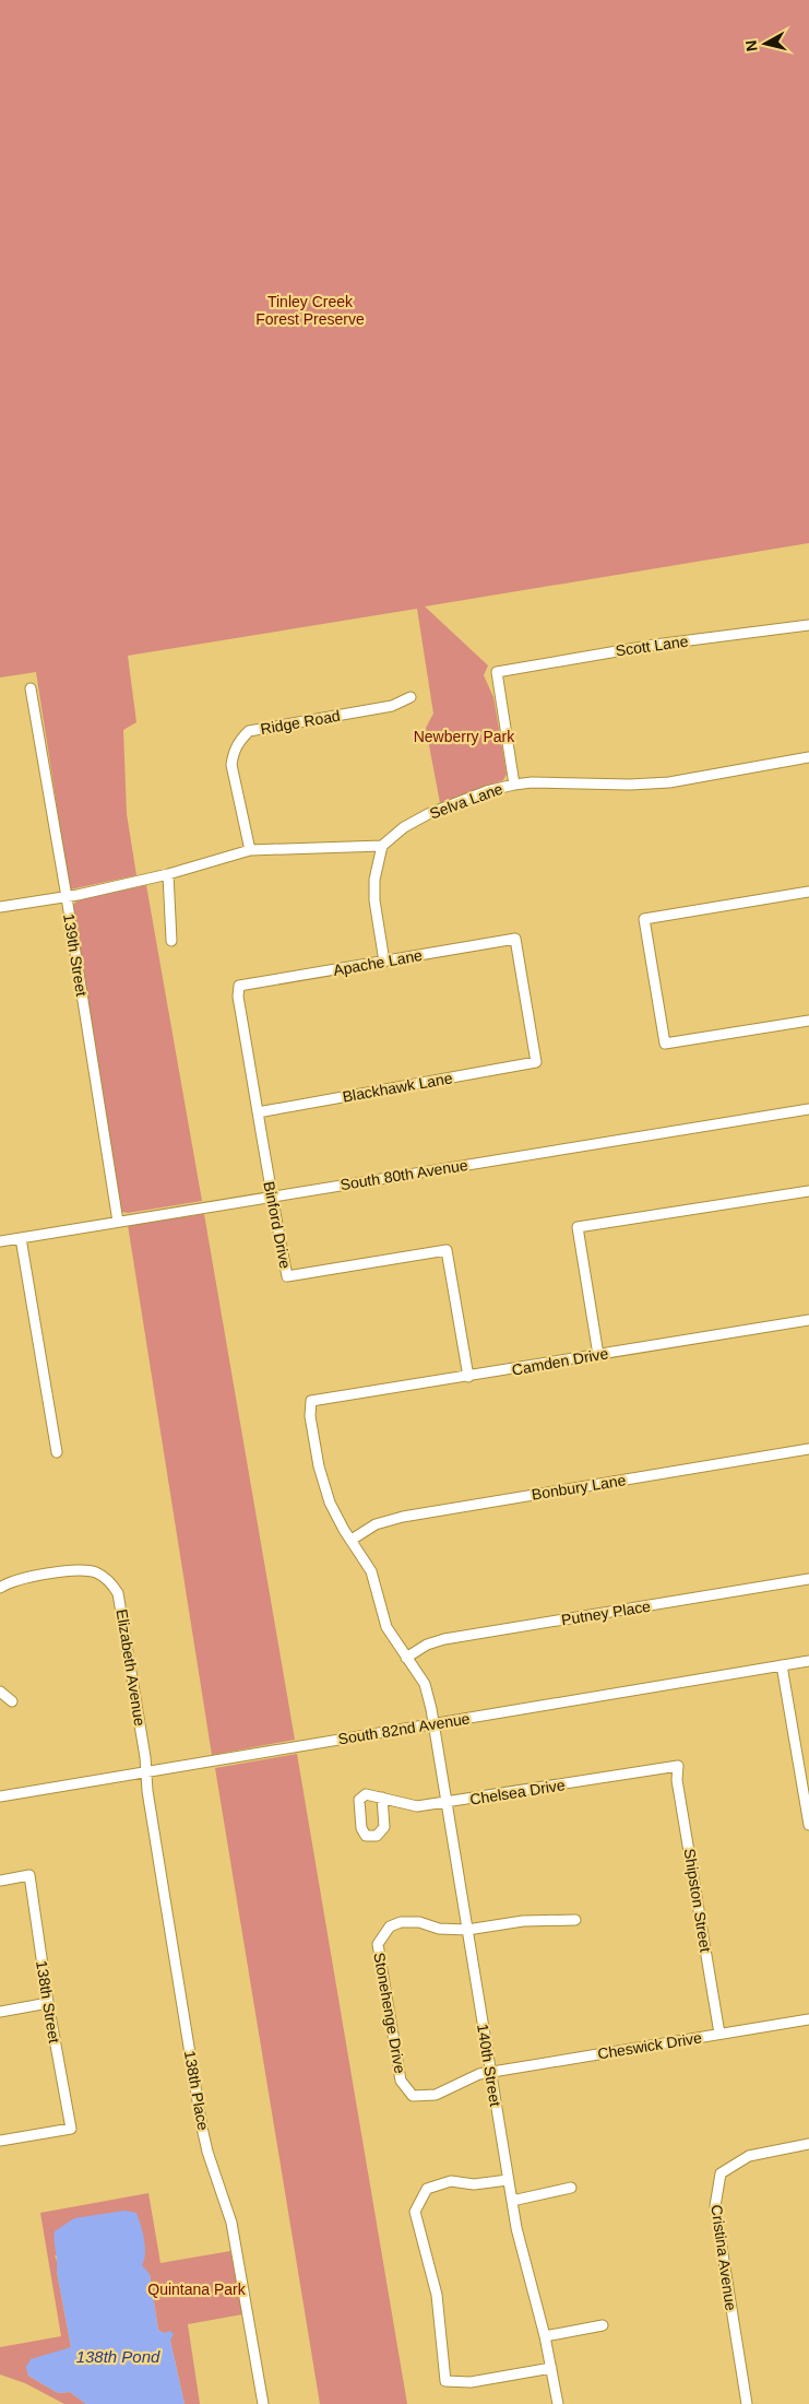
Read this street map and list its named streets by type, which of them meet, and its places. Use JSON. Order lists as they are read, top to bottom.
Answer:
{
  "streets": {
    "street": [
      "Scott Lane",
      "Ridge Road",
      "Selva Lane",
      "139th Street",
      "Apache Lane",
      "Blackhawk Lane",
      "South 80th Avenue",
      "Binford Drive",
      "Camden Drive",
      "Bonbury Lane",
      "Putney Place",
      "Elizabeth Avenue",
      "South 82nd Avenue",
      "Chelsea Drive",
      "Shipston Street",
      "138th Street",
      "Stonehenge Drive",
      "Cheswick Drive",
      "140th Street",
      "138th Place",
      "Cristina Avenue"
    ]
  },
  "crossings": [
    ["Scott Lane", "Selva Lane"],
    ["139th Street", "South 80th Avenue"],
    ["Apache Lane", "Blackhawk Lane"],
    ["Apache Lane", "Binford Drive"],
    ["Blackhawk Lane", "Binford Drive"],
    ["South 80th Avenue", "Binford Drive"],
    ["Binford Drive", "Camden Drive"],
    ["Camden Drive", "Bonbury Lane"],
    ["Elizabeth Avenue", "South 82nd Avenue"],
    ["Elizabeth Avenue", "138th Place"],
    ["South 82nd Avenue", "140th Street"],
    ["South 82nd Avenue", "138th Place"],
    ["Chelsea Drive", "Shipston Street"],
    ["Chelsea Drive", "140th Street"],
    ["Shipston Street", "Cheswick Drive"],
    ["Stonehenge Drive", "Cheswick Drive"],
    ["Stonehenge Drive", "140th Street"],
    ["Cheswick Drive", "140th Street"]
  ],
  "water": ["138th Pond"],
  "parks": ["Tinley Creek Forest Preserve", "Newberry Park", "Quintana Park"],
  "north": "left"
}
